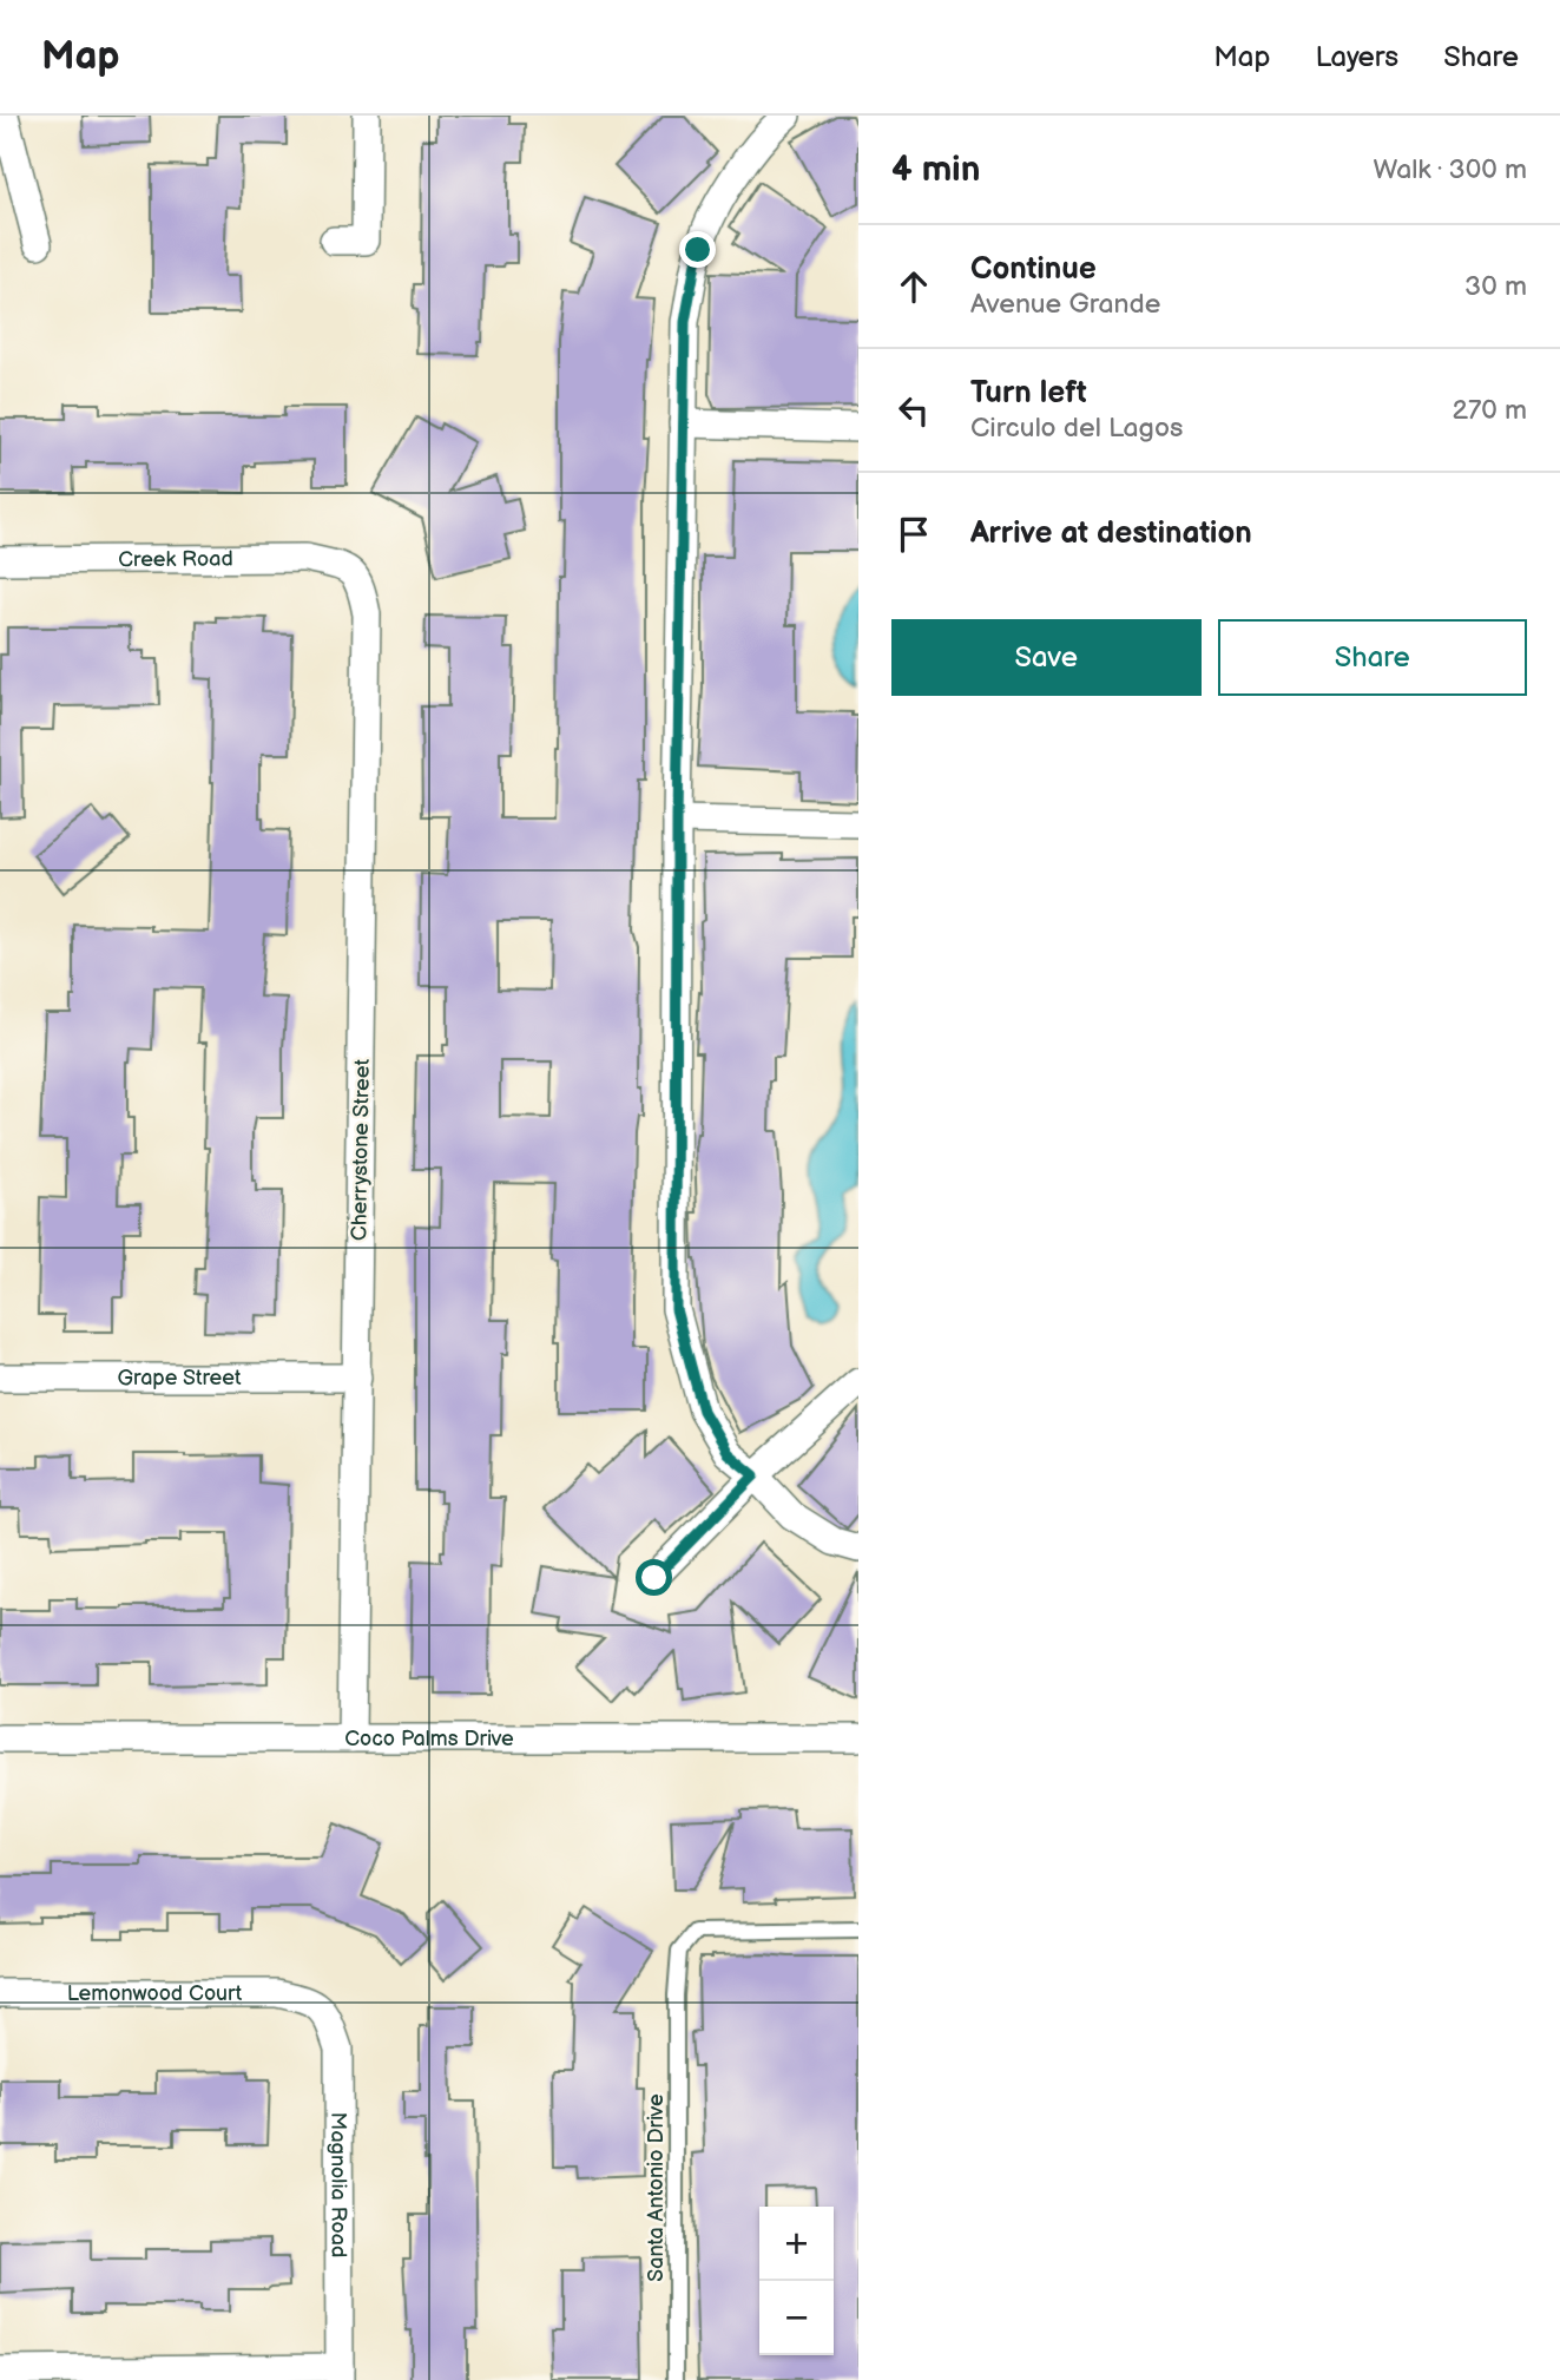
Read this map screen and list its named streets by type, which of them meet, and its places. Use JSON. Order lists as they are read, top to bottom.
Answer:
{
  "streets": {
    "street": [
      "Creek Road",
      "Cherrystone Street",
      "Grape Street",
      "Coco Palms Drive",
      "Lemonwood Court",
      "Magnolia Road"
    ],
    "lane": ["Santa Antonio Drive"]
  },
  "crossings": [
    ["Creek Road", "Cherrystone Street"],
    ["Cherrystone Street", "Grape Street"],
    ["Cherrystone Street", "Coco Palms Drive"],
    ["Lemonwood Court", "Magnolia Road"]
  ],
  "page": {
    "header": "Map",
    "nav": ["Map", "Layers", "Share"],
    "heading": ["4 min", "Walk · 300 m"],
    "list": [
      ["Continue", "Avenue Grande", "30 m"],
      ["Turn left", "Circulo del Lagos", "270 m"],
      "Arrive at destination"
    ],
    "buttons": ["Save", "Share"],
    "map_buttons": ["+", "−"]
  }
}
